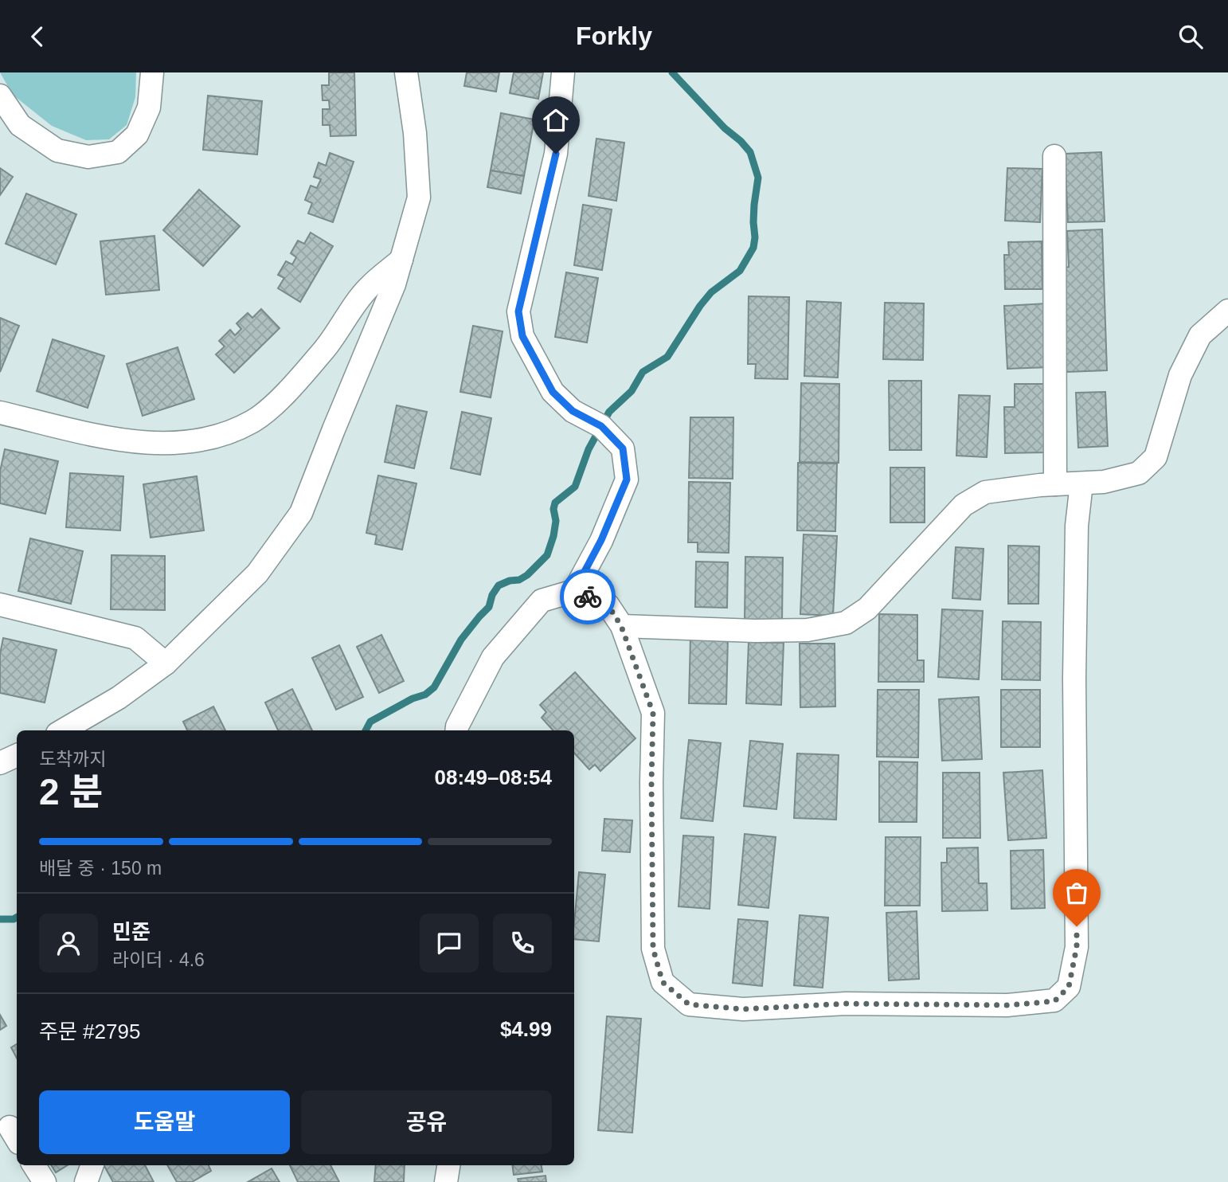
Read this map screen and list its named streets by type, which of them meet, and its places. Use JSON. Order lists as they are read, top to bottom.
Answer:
{
  "page": {
    "header": "Forkly",
    "heading": ["2 분", "도착까지", "08:49–08:54"],
    "panel": [
      "민준",
      "라이더 · 4.6",
      "주문 #2795",
      "$4.99"
    ],
    "bar": "배달 중 · 150 m",
    "buttons": ["도움말", "공유"]
  }
}
